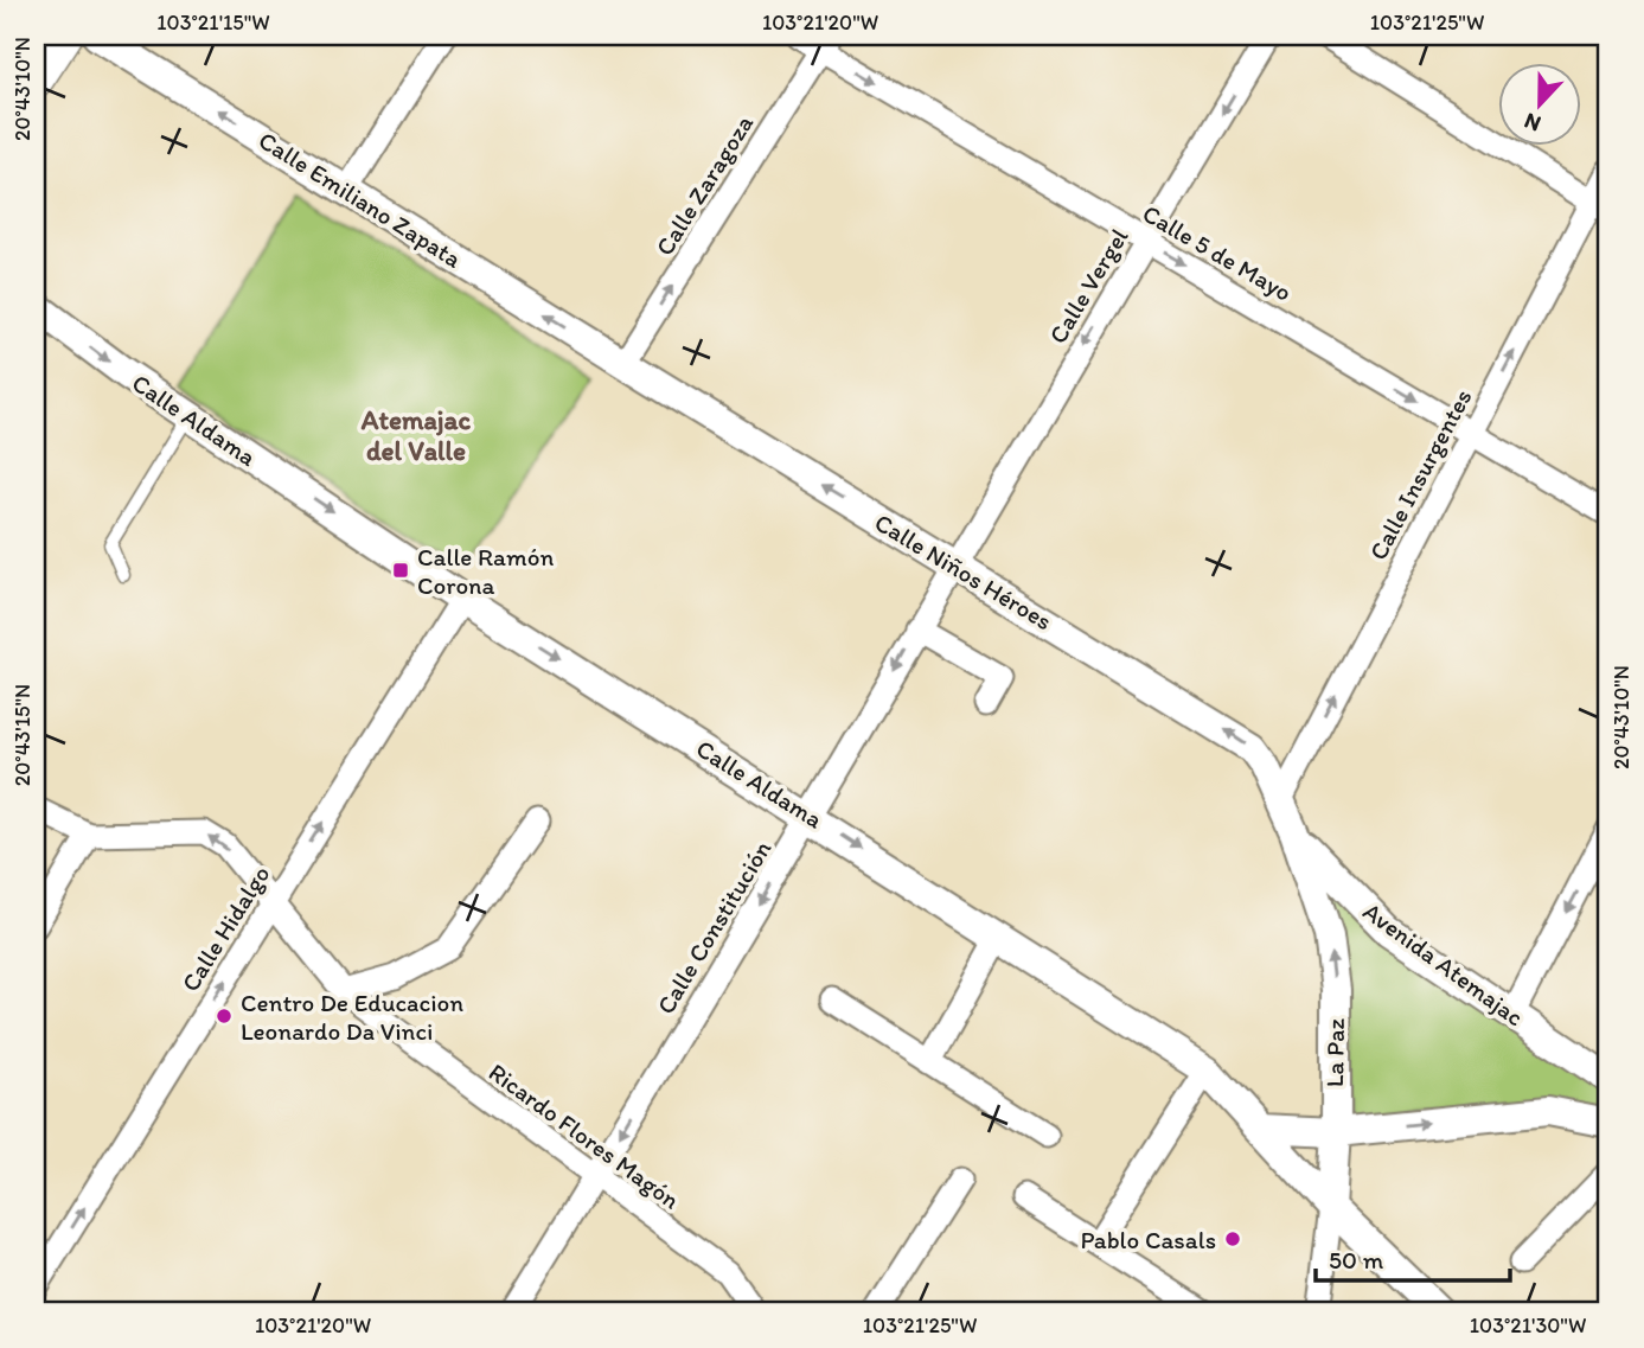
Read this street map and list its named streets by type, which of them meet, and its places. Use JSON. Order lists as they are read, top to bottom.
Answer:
{
  "streets": {
    "street": [
      "Calle Zaragoza",
      "Calle Emiliano Zapata",
      "Calle 5 de Mayo",
      "Calle Vergel",
      "Calle Aldama",
      "Calle Insurgentes",
      "Calle Niños Héroes",
      "Calle Constitución",
      "Calle Hidalgo",
      "Avenida Atemajac",
      "La Paz",
      "Ricardo Flores Magón"
    ]
  },
  "crossings": [
    ["Calle Zaragoza", "Calle Emiliano Zapata"],
    ["Calle Zaragoza", "Calle 5 de Mayo"],
    ["Calle Zaragoza", "Calle Niños Héroes"],
    ["Calle Emiliano Zapata", "Calle Niños Héroes"],
    ["Calle 5 de Mayo", "Calle Vergel"],
    ["Calle 5 de Mayo", "Calle Insurgentes"],
    ["Calle Vergel", "Calle Niños Héroes"],
    ["Calle Vergel", "Calle Constitución"],
    ["Calle Aldama", "Calle Constitución"],
    ["Calle Aldama", "Calle Hidalgo"],
    ["Calle Aldama", "La Paz"],
    ["Calle Insurgentes", "Calle Niños Héroes"],
    ["Calle Insurgentes", "La Paz"],
    ["Calle Niños Héroes", "Calle Constitución"],
    ["Calle Niños Héroes", "La Paz"],
    ["Calle Constitución", "Ricardo Flores Magón"],
    ["Calle Hidalgo", "Ricardo Flores Magón"],
    ["Avenida Atemajac", "La Paz"]
  ],
  "one_way": [
    "Calle Zaragoza",
    "Calle Emiliano Zapata",
    "Calle 5 de Mayo",
    "Calle Vergel",
    "Calle Aldama",
    "Calle Insurgentes",
    "Calle Niños Héroes",
    "Calle Constitución",
    "La Paz"
  ],
  "districts": ["Atemajac del Valle"],
  "places": {
    "transit": ["Calle Ramón Corona"],
    "other": ["Centro De Educacion Leonardo Da Vinci", "Pablo Casals"]
  },
  "scale_bar": "50 m",
  "north": "bottom",
  "coordinates": [
    "103°21'15\"W",
    "103°21'20\"W",
    "103°21'25\"W",
    "20°43'10\"N",
    "20°43'15\"N",
    "103°21'30\"W"
  ]
}
